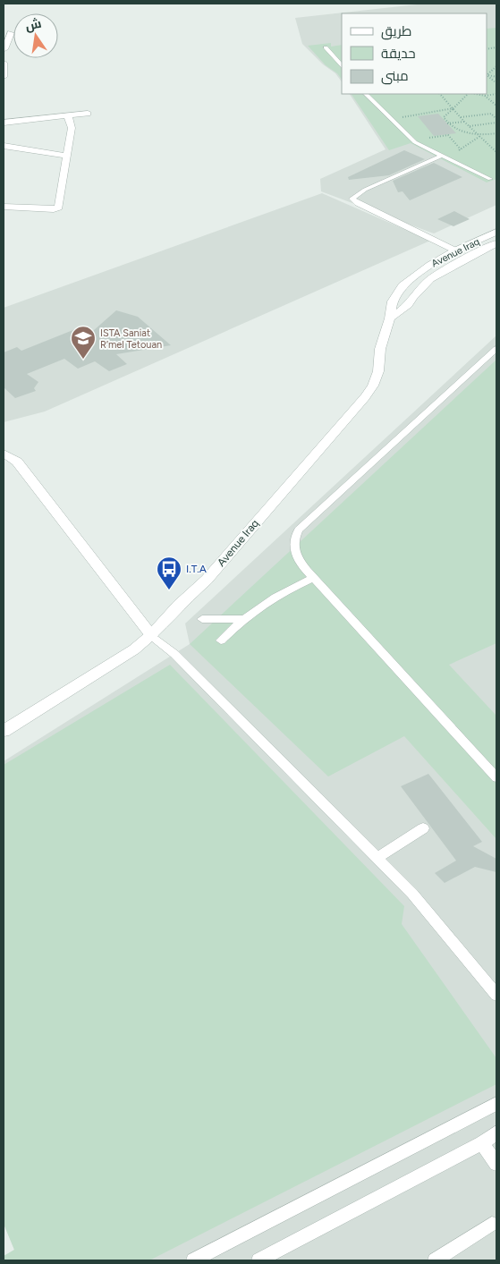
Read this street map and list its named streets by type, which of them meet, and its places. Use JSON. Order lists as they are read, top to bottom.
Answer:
{
  "streets": {
    "street": ["Avenue Iraq"]
  },
  "places": {
    "school or university": ["ISTA Saniat R’mel Tetouan"],
    "bus stop": ["I.T.A"]
  },
  "legend": ["طريق", "حديقة", "مبنى"],
  "north": "top"
}
